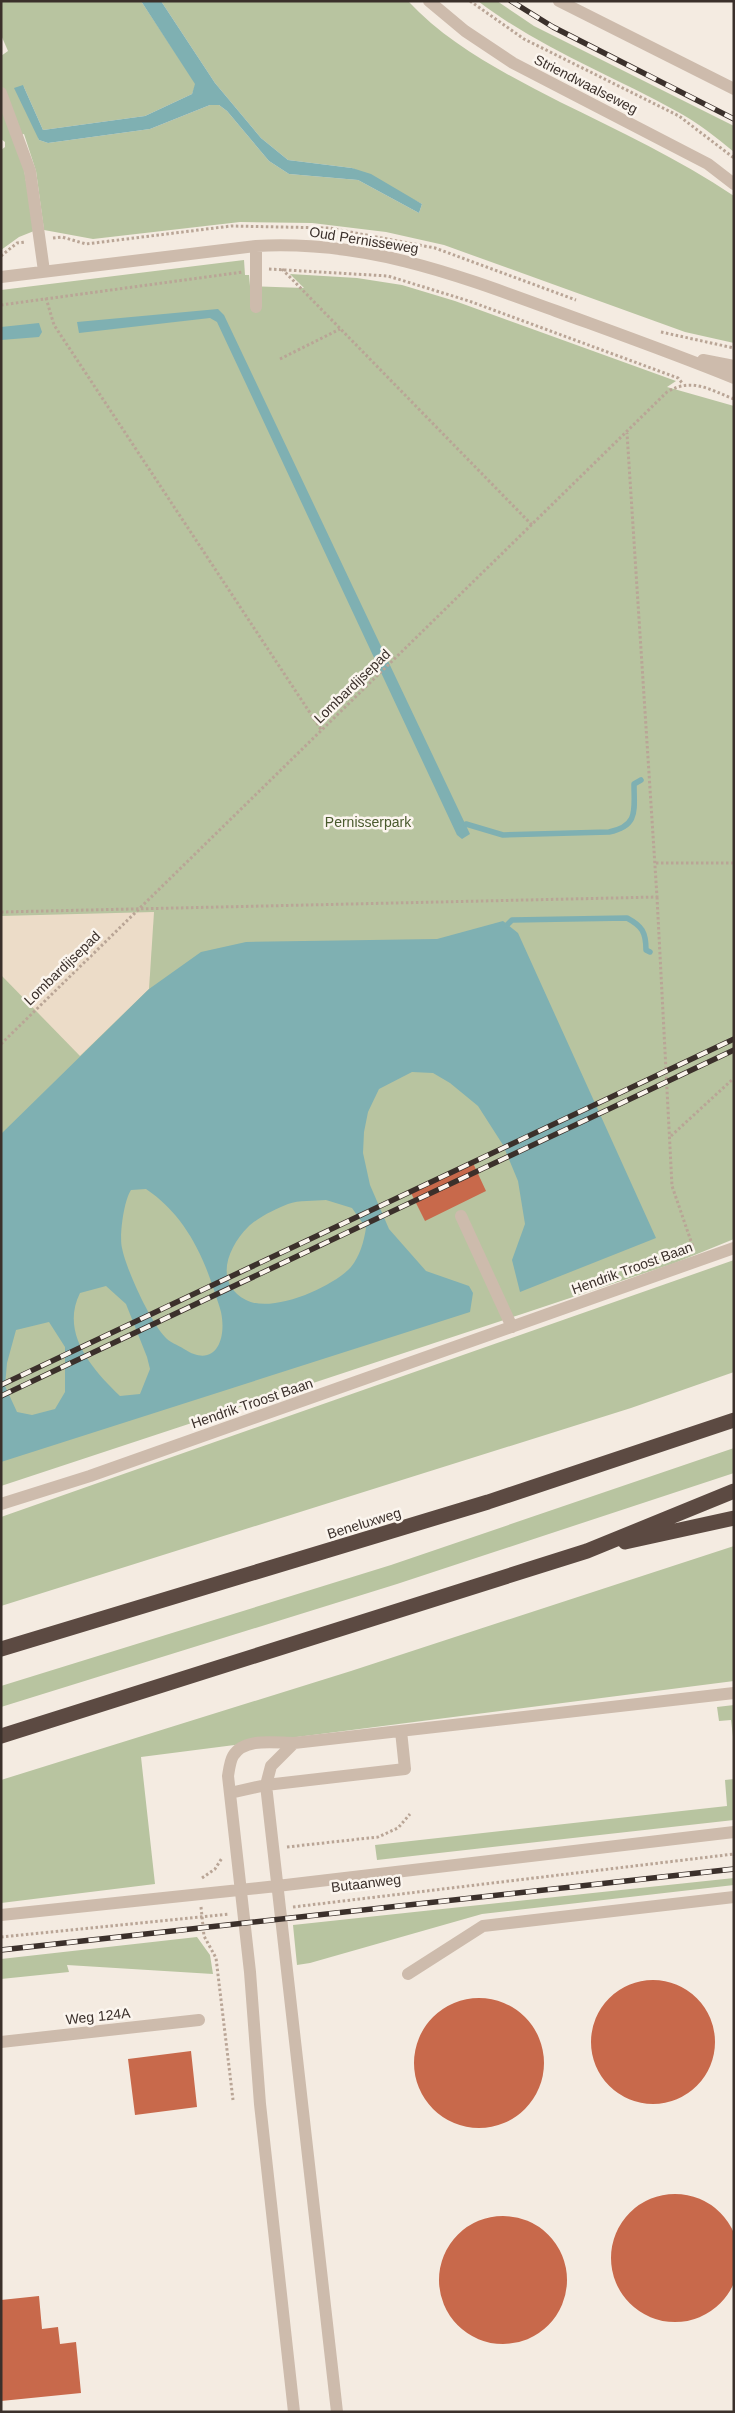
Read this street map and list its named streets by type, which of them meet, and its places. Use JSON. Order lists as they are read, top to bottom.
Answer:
{
  "streets": {
    "highway": ["Beneluxweg"],
    "street": [
      "Striendwaalseweg",
      "Oud Pernisseweg",
      "Hendrik Troost Baan",
      "Butaanweg",
      "Weg 124A"
    ],
    "path": ["Lombardijsepad"]
  },
  "parks": ["Pernisserpark"]
}
